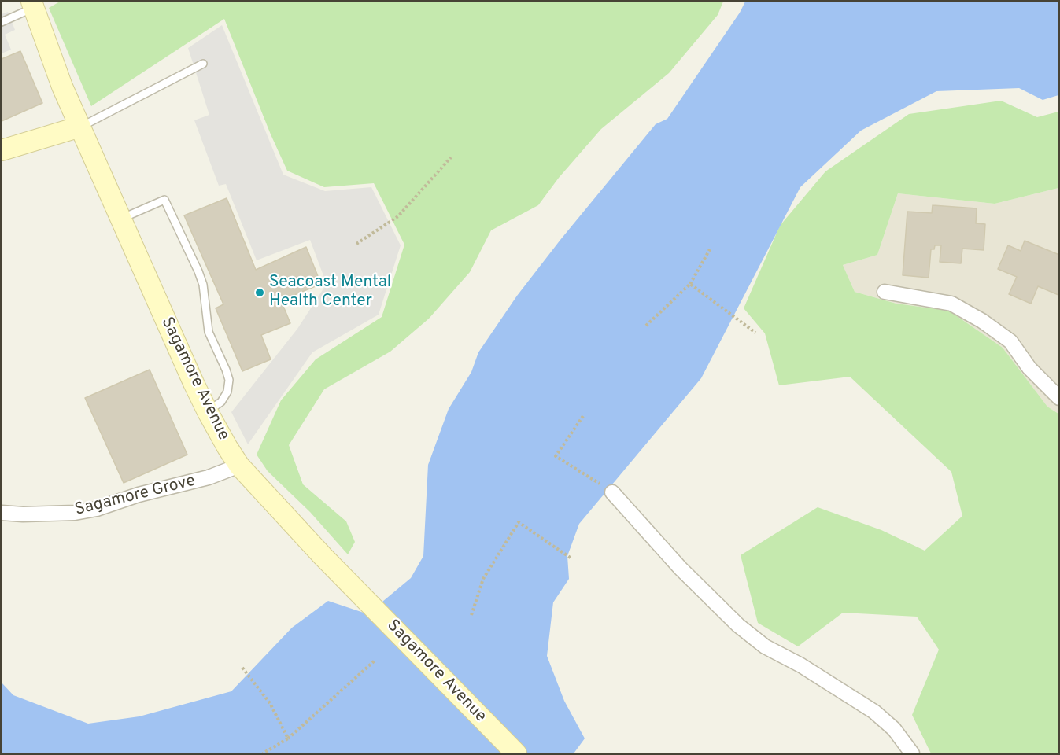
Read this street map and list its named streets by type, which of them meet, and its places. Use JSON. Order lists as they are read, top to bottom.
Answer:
{
  "streets": {
    "main road": ["Sagamore Avenue"],
    "street": ["Sagamore Grove"]
  },
  "crossings": [
    ["Sagamore Avenue", "Sagamore Grove"]
  ],
  "places": ["Seacoast Mental Health Center"]
}
